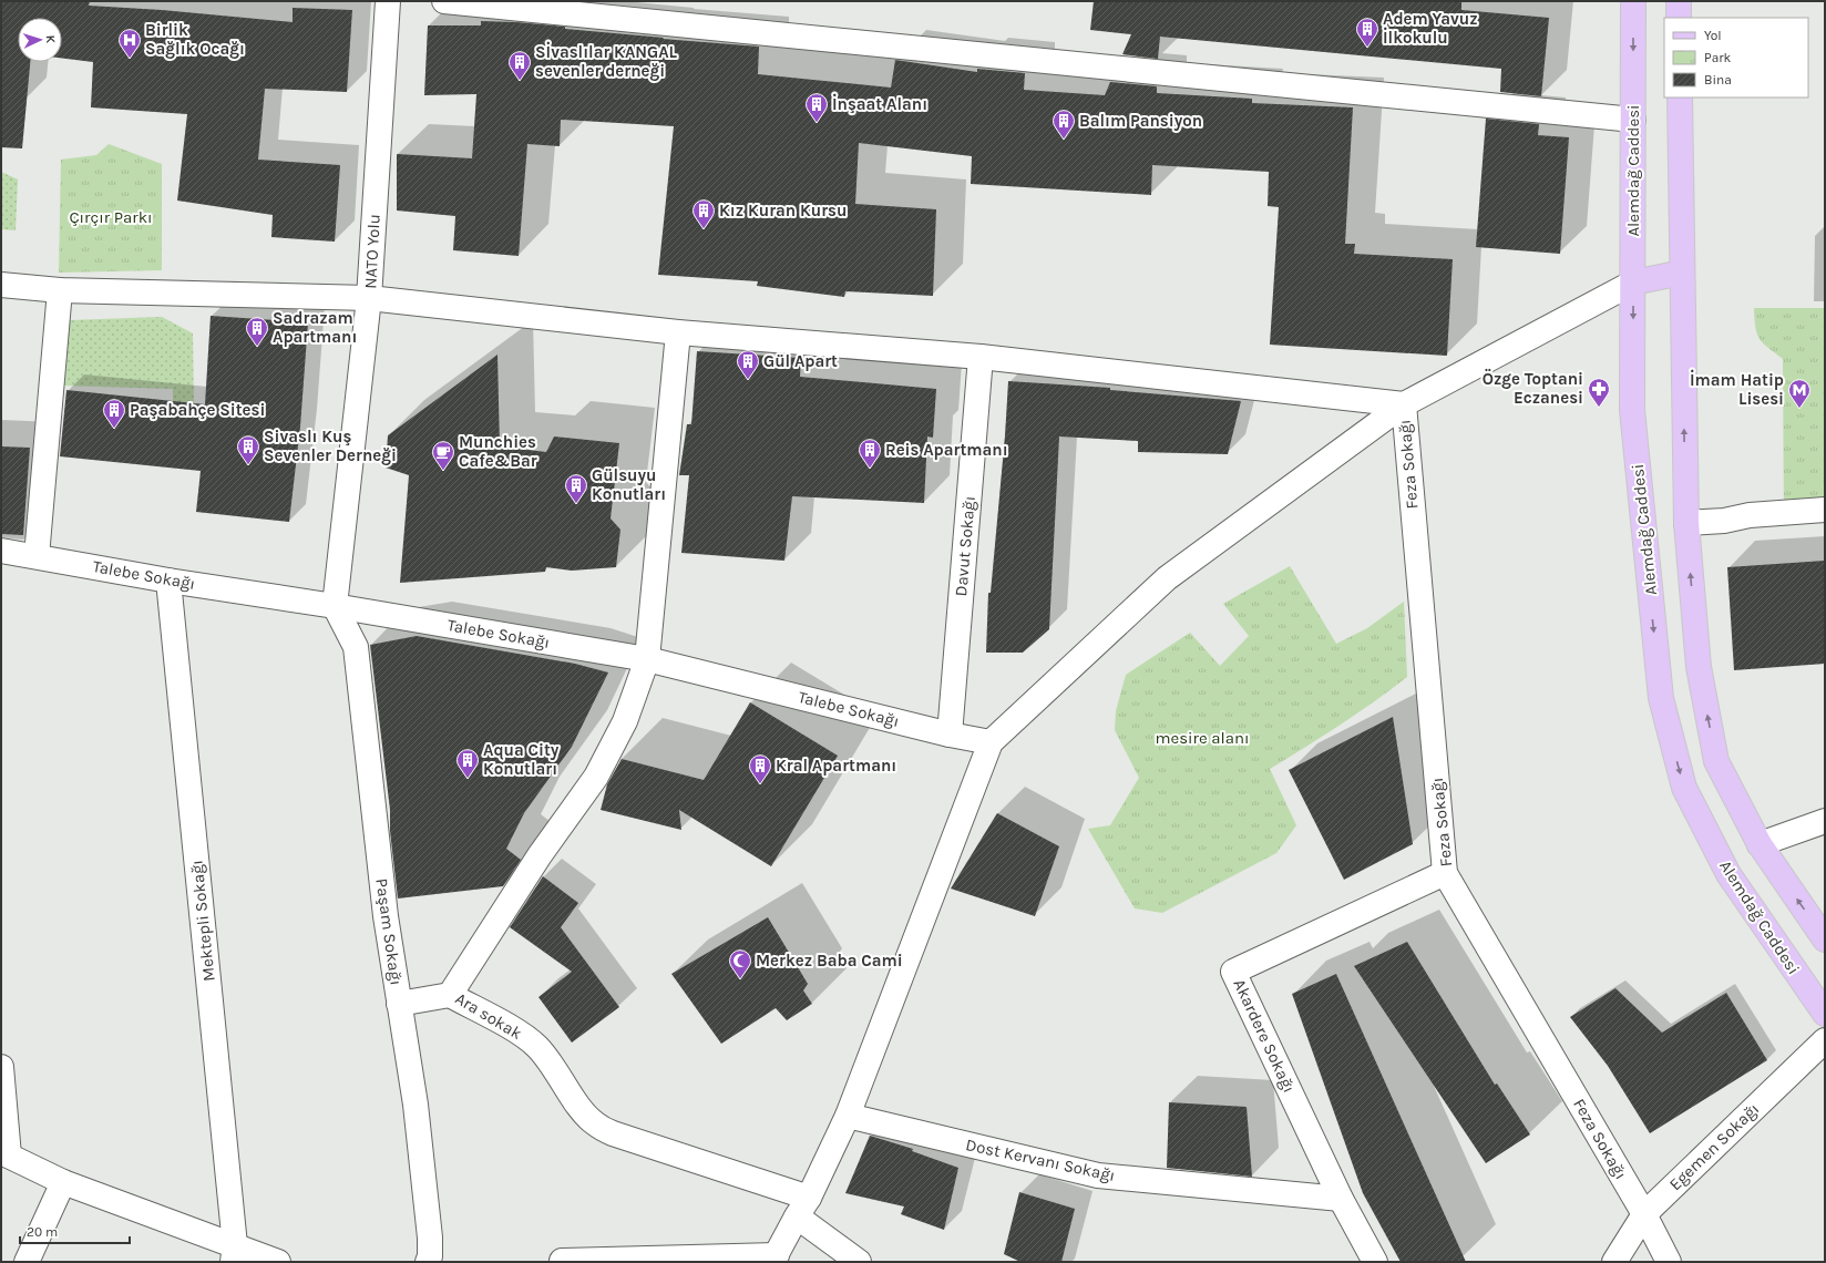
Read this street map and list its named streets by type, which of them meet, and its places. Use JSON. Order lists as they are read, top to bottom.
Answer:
{
  "streets": {
    "main road": ["Alemdağ Caddesi"],
    "street": [
      "NATO Yolu",
      "Feza Sokağı",
      "Davut Sokağı",
      "Talebe Sokağı",
      "Mektepli Sokağı",
      "Paşam Sokağı",
      "Ara sokak",
      "Akardere Sokağı",
      "Egemen Sokağı",
      "Dost Kervanı Sokağı"
    ]
  },
  "crossings": [
    ["NATO Yolu", "Talebe Sokağı"],
    ["NATO Yolu", "Paşam Sokağı"],
    ["Feza Sokağı", "Akardere Sokağı"],
    ["Feza Sokağı", "Egemen Sokağı"],
    ["Davut Sokağı", "Talebe Sokağı"],
    ["Talebe Sokağı", "Mektepli Sokağı"],
    ["Talebe Sokağı", "Paşam Sokağı"],
    ["Talebe Sokağı", "Ara sokak"],
    ["Akardere Sokağı", "Dost Kervanı Sokağı"]
  ],
  "parks": ["Çırçır Parkı", "mesire alanı"],
  "places": {
    "building": [
      "Adem Yavuz İlkokulu",
      "Sİvaslılar KANGAL sevenler derneği",
      "İnşaat Alanı",
      "Balım Pansiyon",
      "Kız Kuran Kursu",
      "Sadrazam Apartmanı",
      "Gül Apart",
      "Paşabahçe Sitesi",
      "Sivaslı Kuş Sevenler Derneği",
      "Reis Apartmanı",
      "Gülsuyu Konutları",
      "Aqua City Konutları",
      "Kral Apartmanı"
    ],
    "hospital": ["Birlik Sağlık Ocağı"],
    "pharmacy": ["Özge Toptani Eczanesi"],
    "metro station": ["İmam Hatip Lisesi"],
    "cafe": ["Munchies Cafe&Bar"],
    "mosque": ["Merkez Baba Cami"]
  },
  "legend": ["Yol", "Park", "Bina"],
  "scale_bar": "20 m",
  "north": "right"
}
